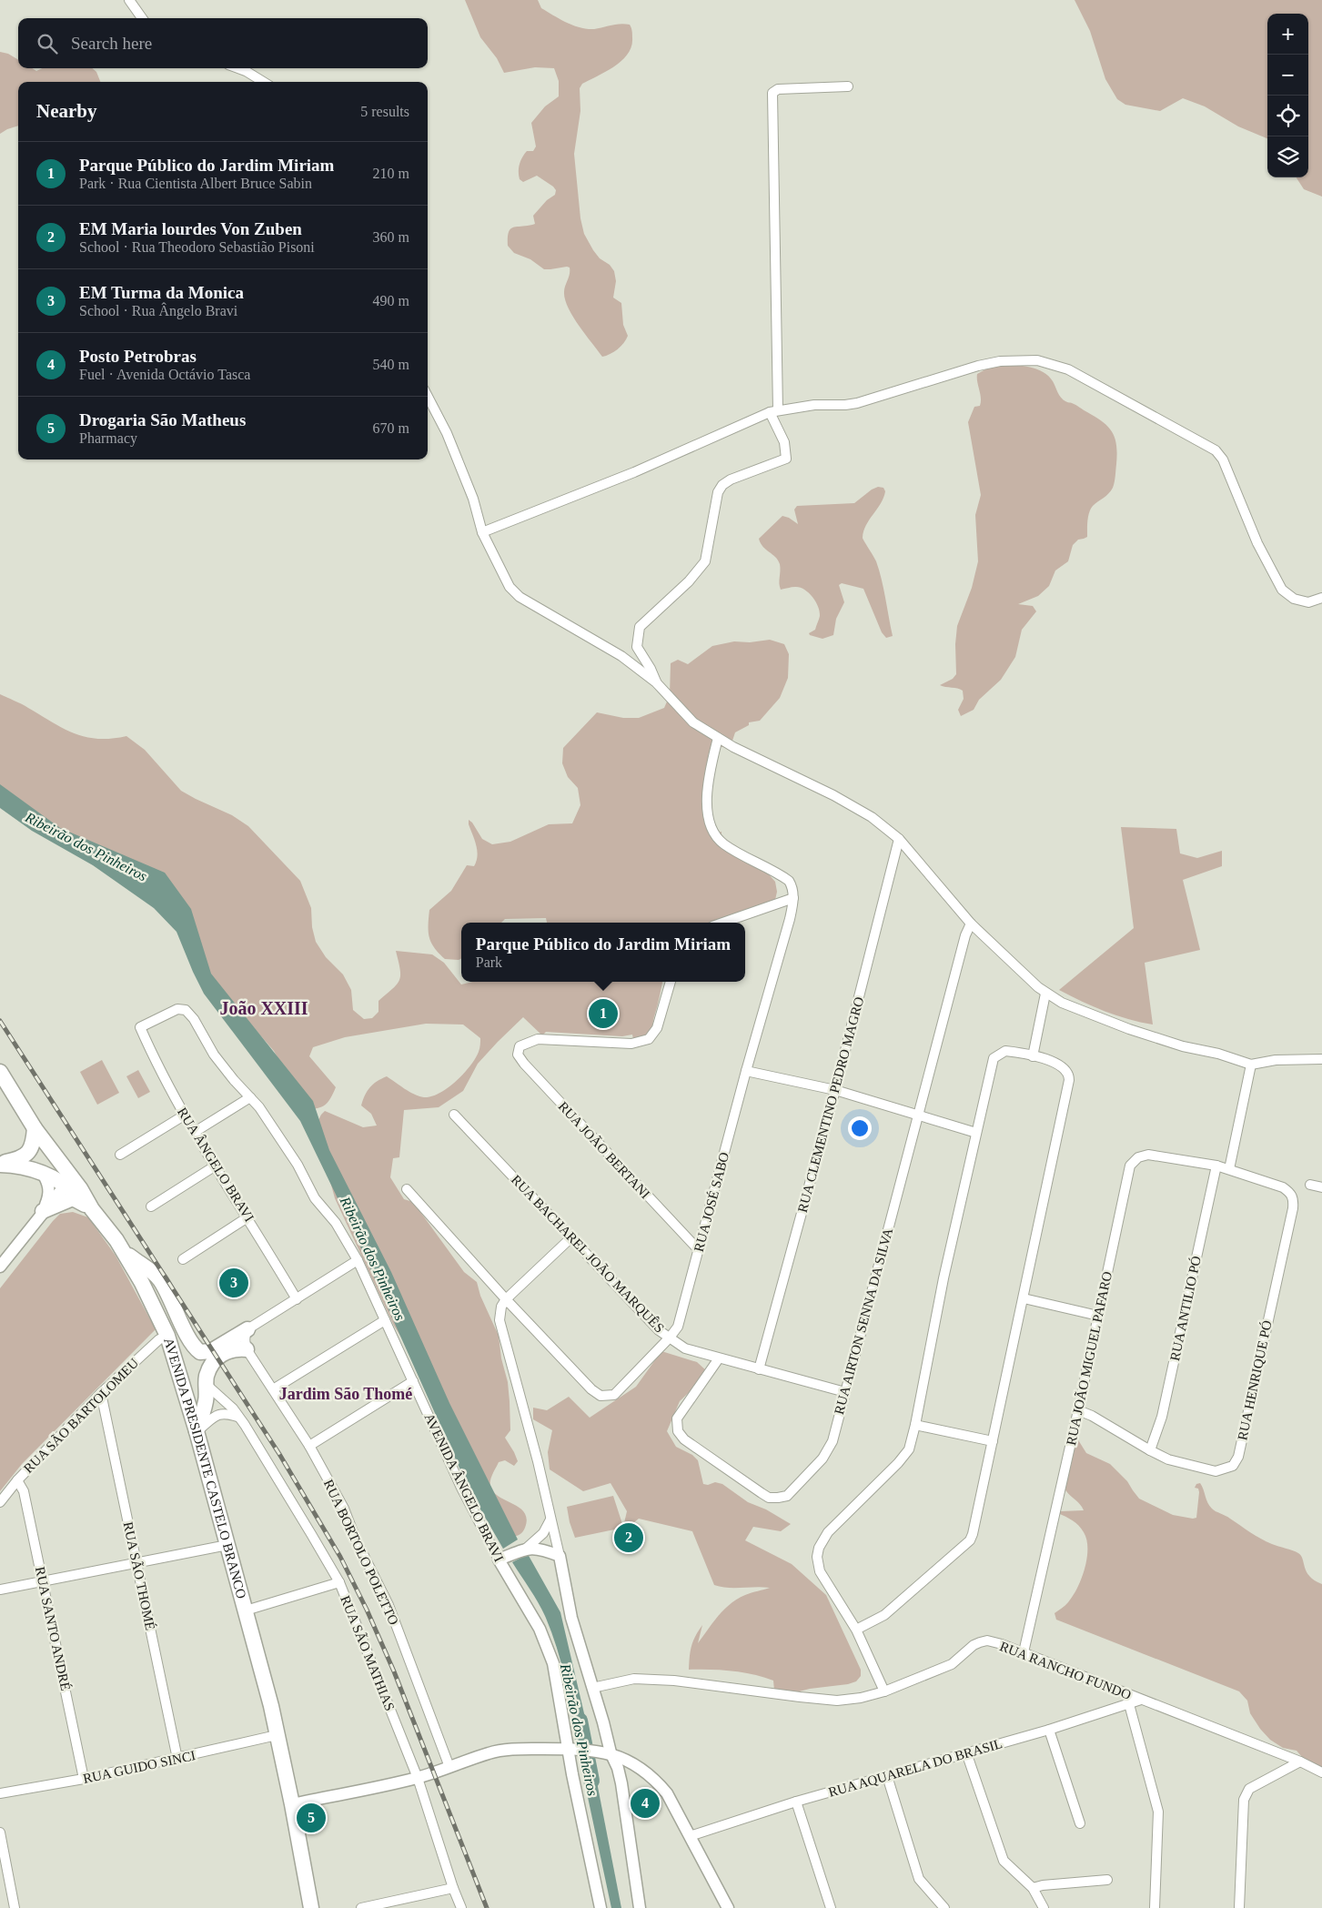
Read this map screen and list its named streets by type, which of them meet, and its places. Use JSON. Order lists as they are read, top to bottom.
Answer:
{
  "streets": {
    "main road": ["AVENIDA PRESIDENTE CASTELO BRANCO"],
    "street": [
      "RUA CLEMENTINO PEDRO MAGRO",
      "RUA JOÃO BERTANI",
      "RUA ÂNGELO BRAVI",
      "RUA JOSÉ SABO",
      "RUA BACHAREL JOÃO MARQUÊS",
      "RUA ANTILIO PÓ",
      "RUA AIRTON SENNA DA SILVA",
      "RUA JOÃO MIGUEL PAFARO",
      "RUA HENRIQUE PÓ",
      "RUA SÃO BARTOLOMEU",
      "AVENIDA ÂNGELO BRAVI",
      "RUA BORTOLO POLETTO",
      "RUA SÃO THOMÉ",
      "RUA SANTO ANDRÉ",
      "RUA SÃO MATHIAS",
      "RUA RANCHO FUNDO",
      "RUA GUIDO SINCI",
      "RUA AQUARELA DO BRASIL"
    ]
  },
  "crossings": [
    ["RUA CLEMENTINO PEDRO MAGRO", "RUA BACHAREL JOÃO MARQUÊS"],
    ["RUA JOÃO BERTANI", "RUA JOSÉ SABO"],
    ["RUA ÂNGELO BRAVI", "AVENIDA ÂNGELO BRAVI"],
    ["RUA JOSÉ SABO", "RUA BACHAREL JOÃO MARQUÊS"],
    ["RUA BACHAREL JOÃO MARQUÊS", "RUA AIRTON SENNA DA SILVA"],
    ["RUA ANTILIO PÓ", "RUA JOÃO MIGUEL PAFARO"],
    ["RUA ANTILIO PÓ", "RUA HENRIQUE PÓ"],
    ["RUA JOÃO MIGUEL PAFARO", "RUA HENRIQUE PÓ"],
    ["RUA JOÃO MIGUEL PAFARO", "RUA RANCHO FUNDO"],
    ["RUA SÃO BARTOLOMEU", "AVENIDA PRESIDENTE CASTELO BRANCO"],
    ["RUA SÃO BARTOLOMEU", "RUA SÃO THOMÉ"],
    ["RUA SÃO BARTOLOMEU", "RUA SANTO ANDRÉ"],
    ["AVENIDA PRESIDENTE CASTELO BRANCO", "RUA GUIDO SINCI"],
    ["RUA SÃO THOMÉ", "RUA GUIDO SINCI"],
    ["RUA SANTO ANDRÉ", "RUA GUIDO SINCI"],
    ["RUA RANCHO FUNDO", "RUA AQUARELA DO BRASIL"]
  ],
  "districts": ["João XXIII", "Jardim São Thomé"],
  "water": ["Ribeirão dos Pinheiros"],
  "page": {
    "map_buttons": ["+", "−"],
    "search": "Search here",
    "heading": ["Nearby", "5 results"],
    "list": [
      {
        "mark": "1",
        "name": "Parque Público do Jardim Miriam",
        "note": "Park · Rua Cientista Albert Bruce Sabin",
        "value": "210 m"
      },
      {
        "mark": "2",
        "name": "EM Maria lourdes Von Zuben",
        "note": "School · Rua Theodoro Sebastião Pisoni",
        "value": "360 m"
      },
      {
        "mark": "3",
        "name": "EM Turma da Monica",
        "note": "School · Rua Ângelo Bravi",
        "value": "490 m"
      },
      {
        "mark": "4",
        "name": "Posto Petrobras",
        "note": "Fuel · Avenida Octávio Tasca",
        "value": "540 m"
      },
      {
        "mark": "5",
        "name": "Drogaria São Matheus",
        "note": "Pharmacy",
        "value": "670 m"
      }
    ],
    "popup": ["Parque Público do Jardim Miriam", "Park"],
    "pins": [
      "1",
      "3",
      "2",
      "4",
      "5"
    ]
  }
}
